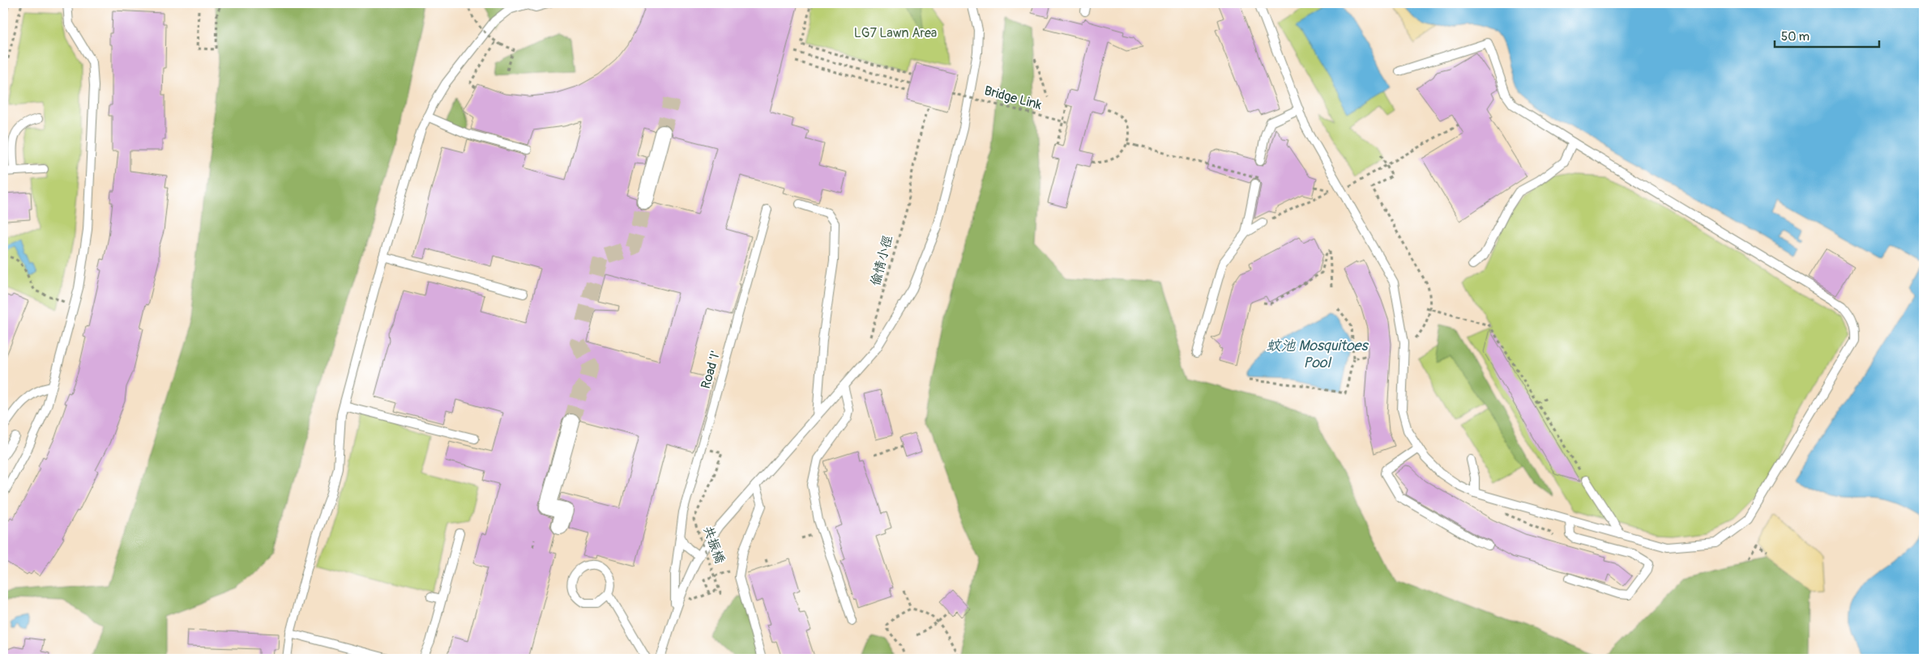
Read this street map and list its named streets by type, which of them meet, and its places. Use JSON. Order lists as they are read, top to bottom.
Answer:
{
  "streets": {
    "lane": ["Road 'I'"],
    "path": ["Bridge Link", "偷情小徑", "共振橋"]
  },
  "crossings": [
    ["Road 'I'", "共振橋"]
  ],
  "water": ["蚊池 Mosquitoes Pool"],
  "parks": ["LG7 Lawn Area"],
  "scale_bar": "50 m"
}
